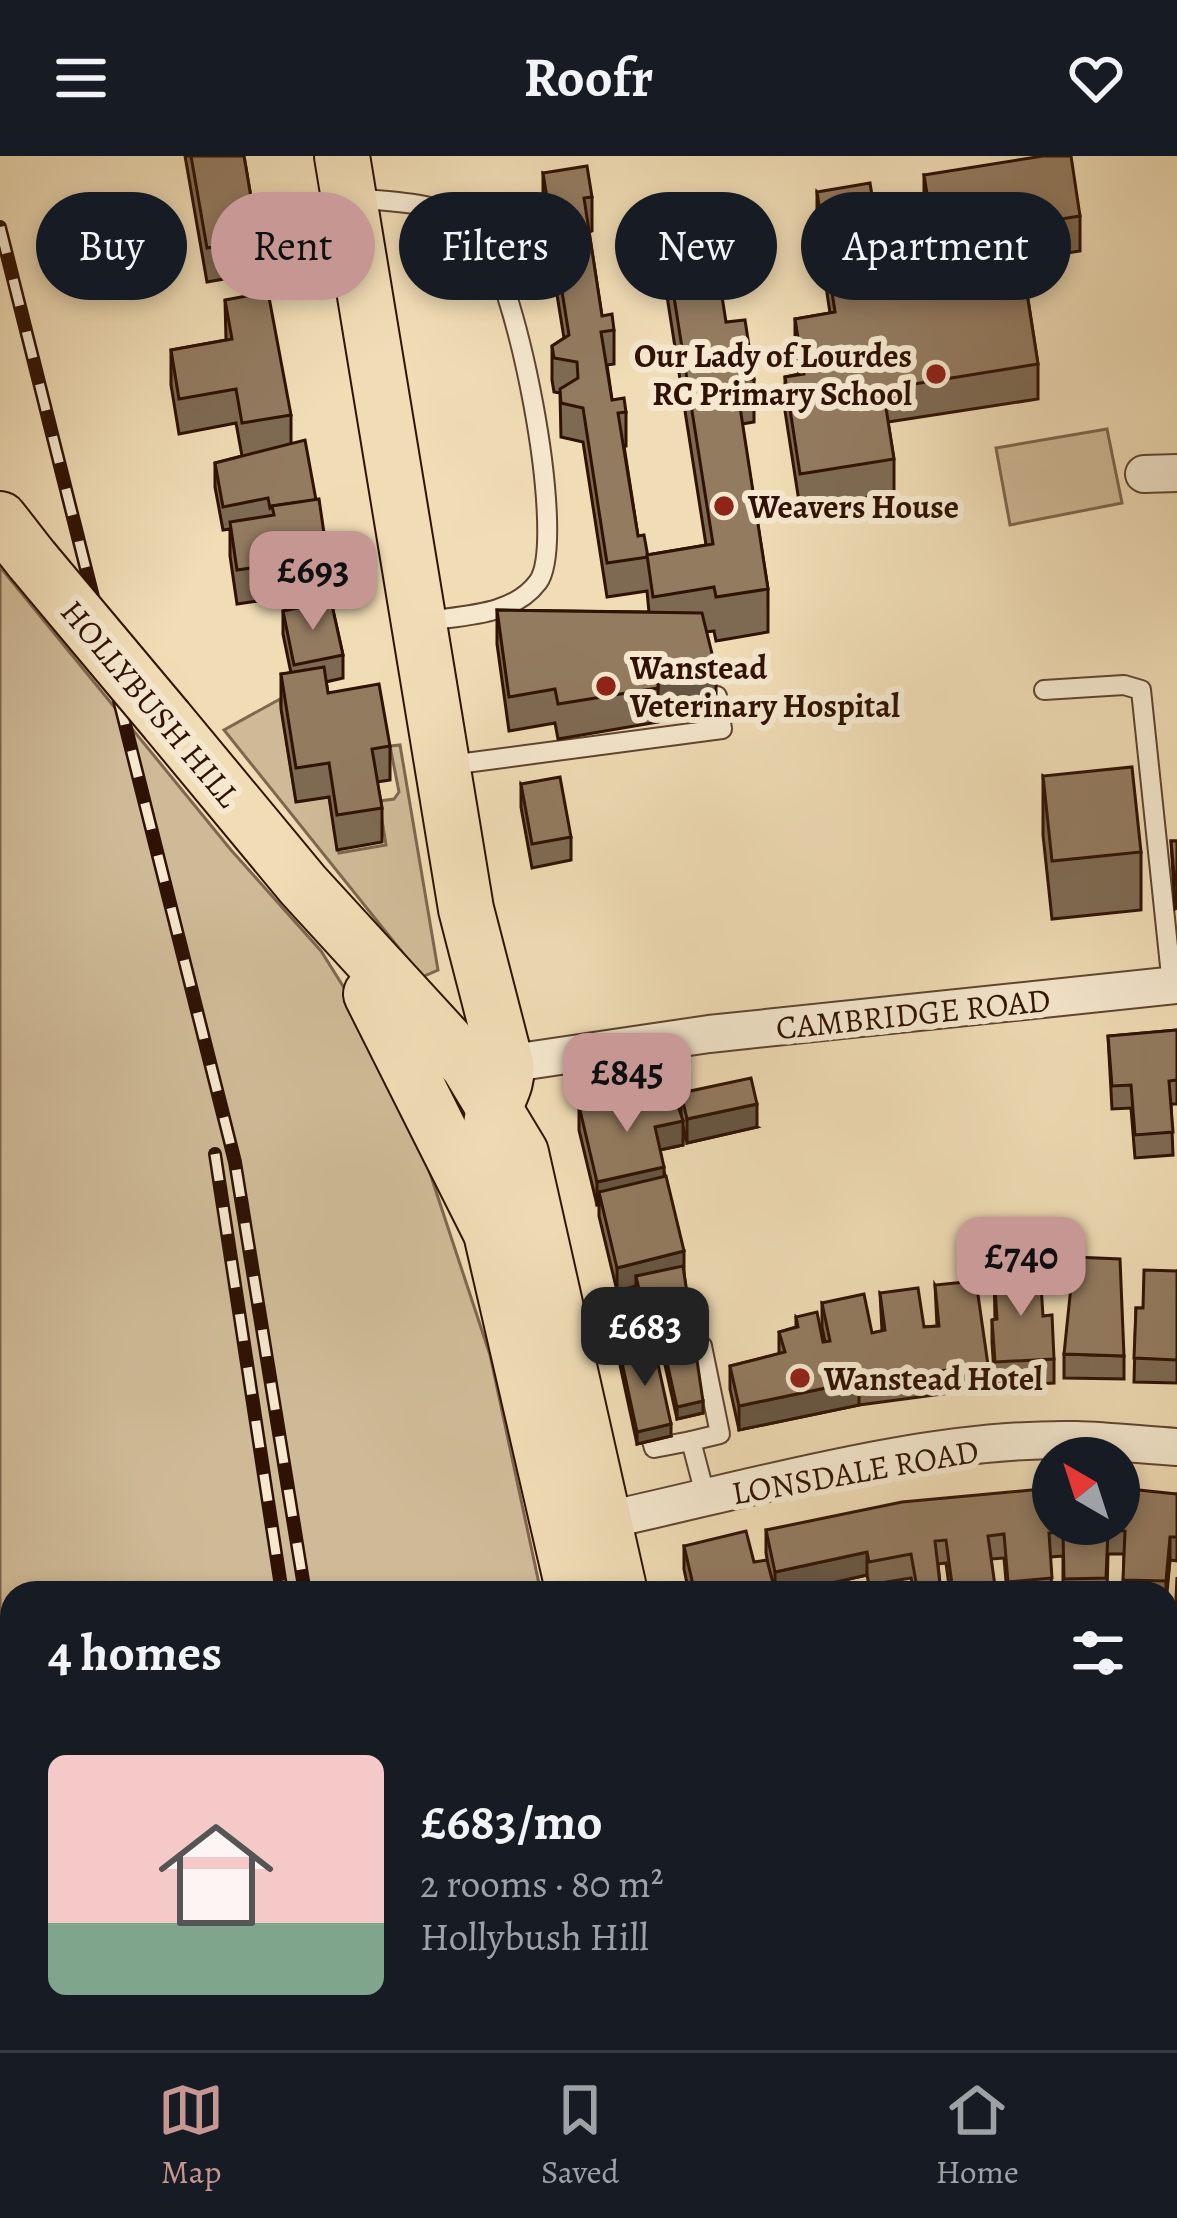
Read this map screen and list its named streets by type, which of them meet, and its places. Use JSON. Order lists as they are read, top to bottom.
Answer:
{
  "streets": {
    "main road": ["HOLLYBUSH HILL"],
    "street": ["CAMBRIDGE ROAD", "LONSDALE ROAD"]
  },
  "crossings": [
    ["HOLLYBUSH HILL", "CAMBRIDGE ROAD"],
    ["HOLLYBUSH HILL", "LONSDALE ROAD"]
  ],
  "places": [
    "Our Lady of Lourdes RC Primary School",
    "Weavers House",
    "Wanstead Veterinary Hospital",
    "Wanstead Hotel"
  ],
  "north": "top left",
  "page": {
    "header": "Roofr",
    "chip": [
      "Buy",
      "Rent",
      "Filters",
      "New",
      "Apartment"
    ],
    "price": [
      "£693",
      "£845",
      "£740",
      "£683"
    ],
    "heading": "4 homes",
    "list": [
      {
        "name": "£683/mo",
        "note": "2 rooms · 80 m² · Hollybush Hill"
      }
    ],
    "tabs": ["Map", "Saved", "Home"]
  }
}
